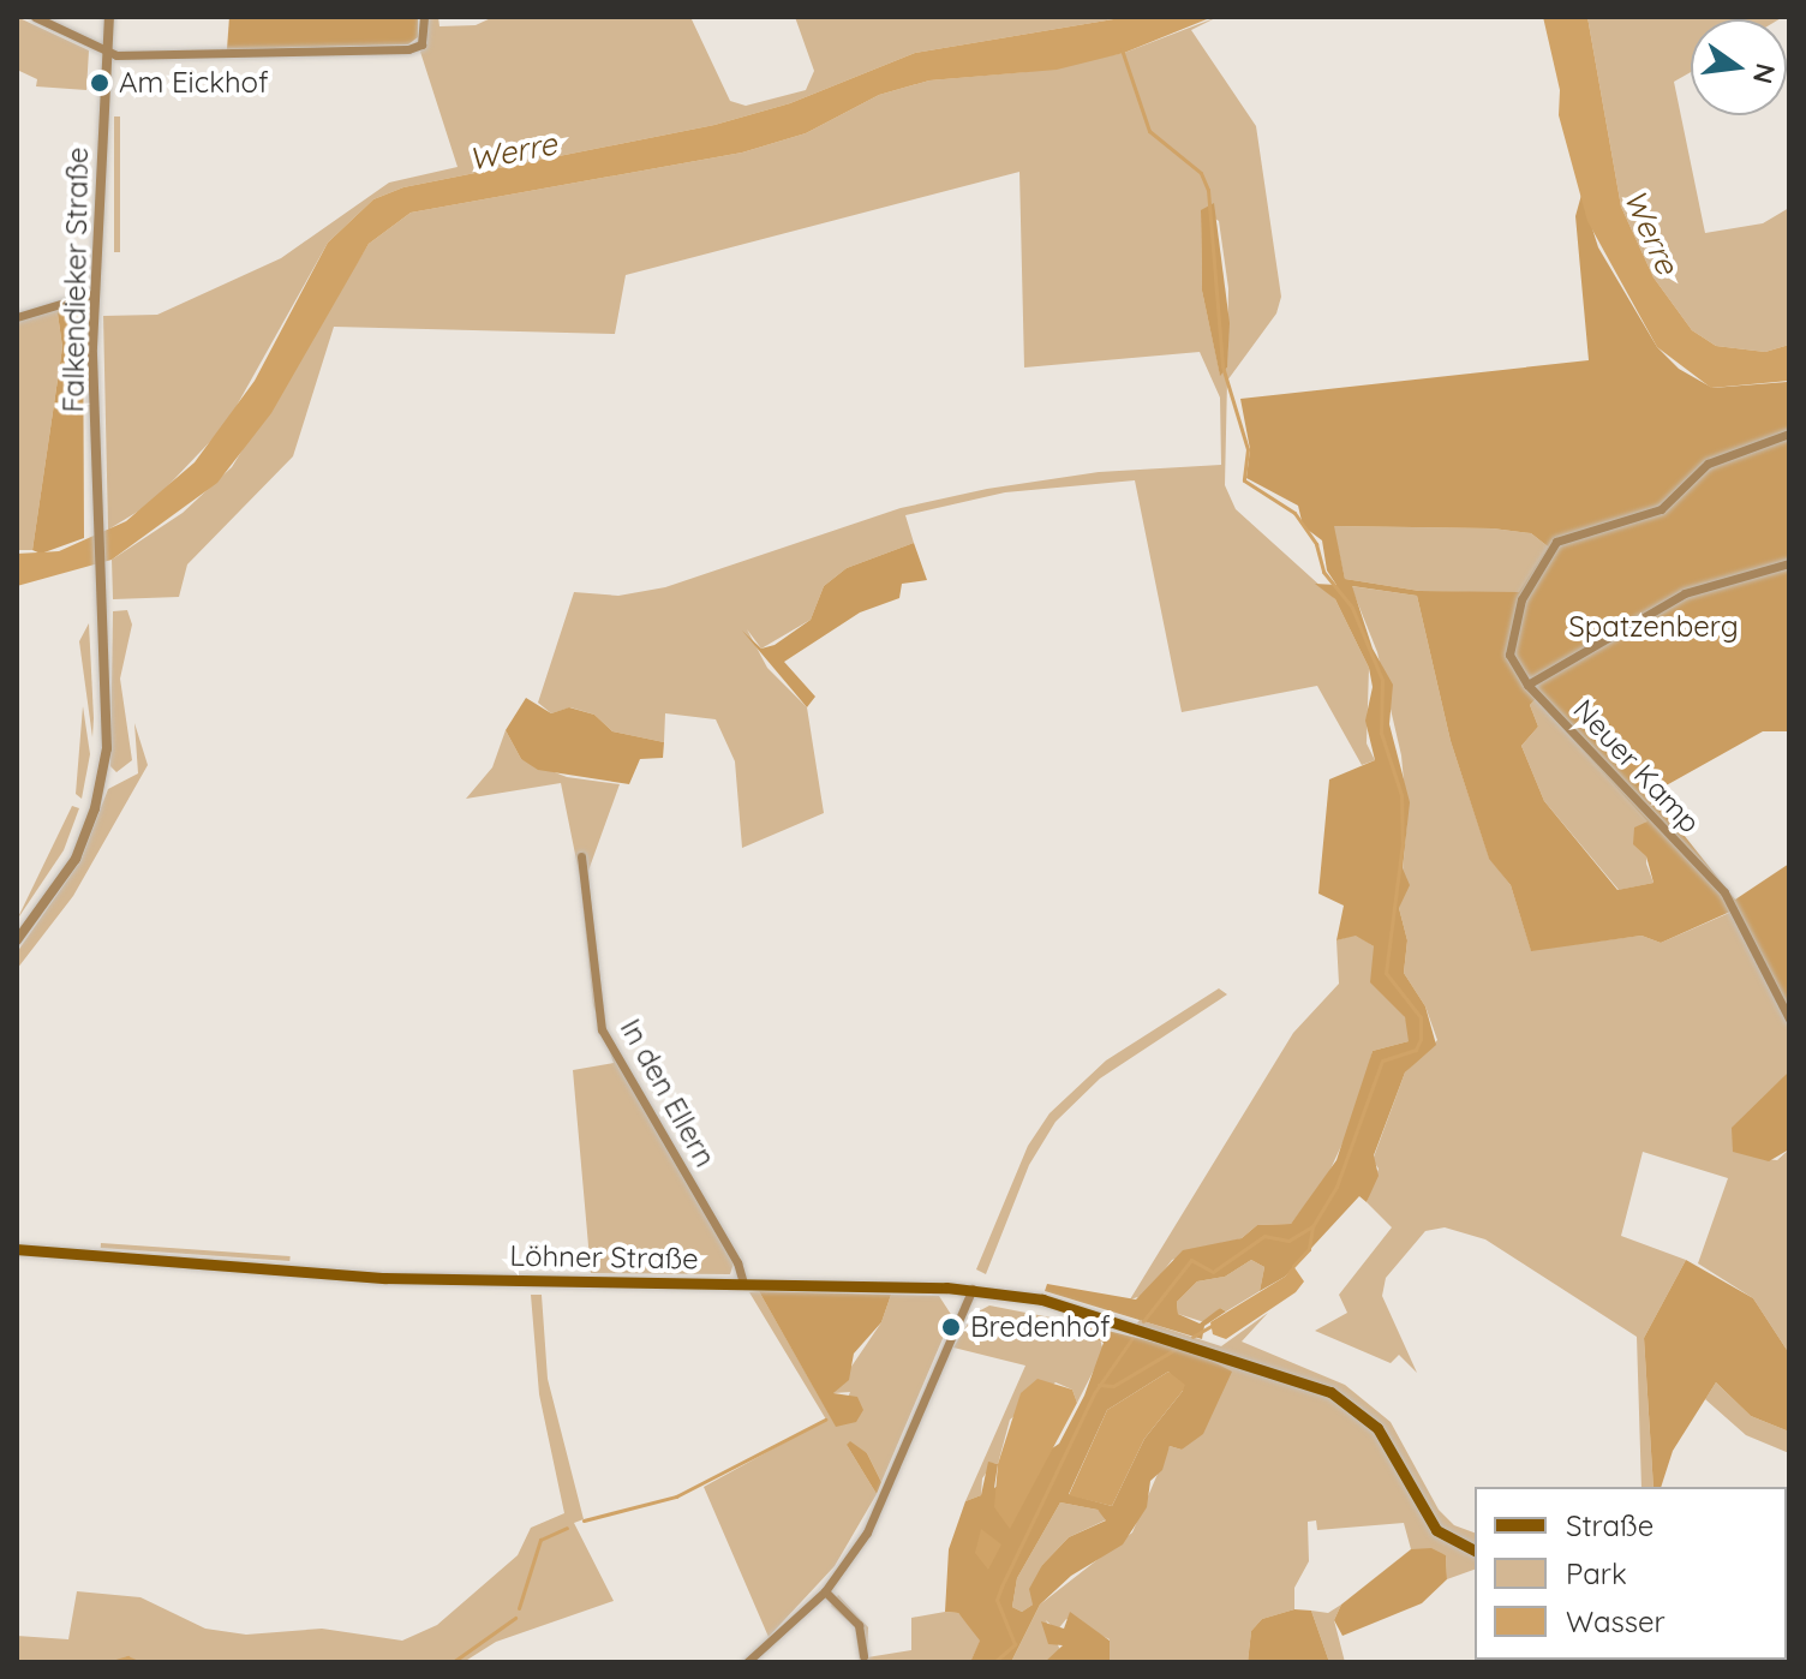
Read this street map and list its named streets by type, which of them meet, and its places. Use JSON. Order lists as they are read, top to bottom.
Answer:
{
  "streets": {
    "main road": ["Löhner Straße"],
    "street": ["Falkendieker Straße", "Neuer Kamp", "In den Ellern"]
  },
  "crossings": [
    ["In den Ellern", "Löhner Straße"]
  ],
  "water": ["Werre"],
  "parks": ["Spatzenberg"],
  "places": ["Am Eickhof", "Bredenhof"],
  "legend": ["Straße", "Park", "Wasser"],
  "north": "right"
}
